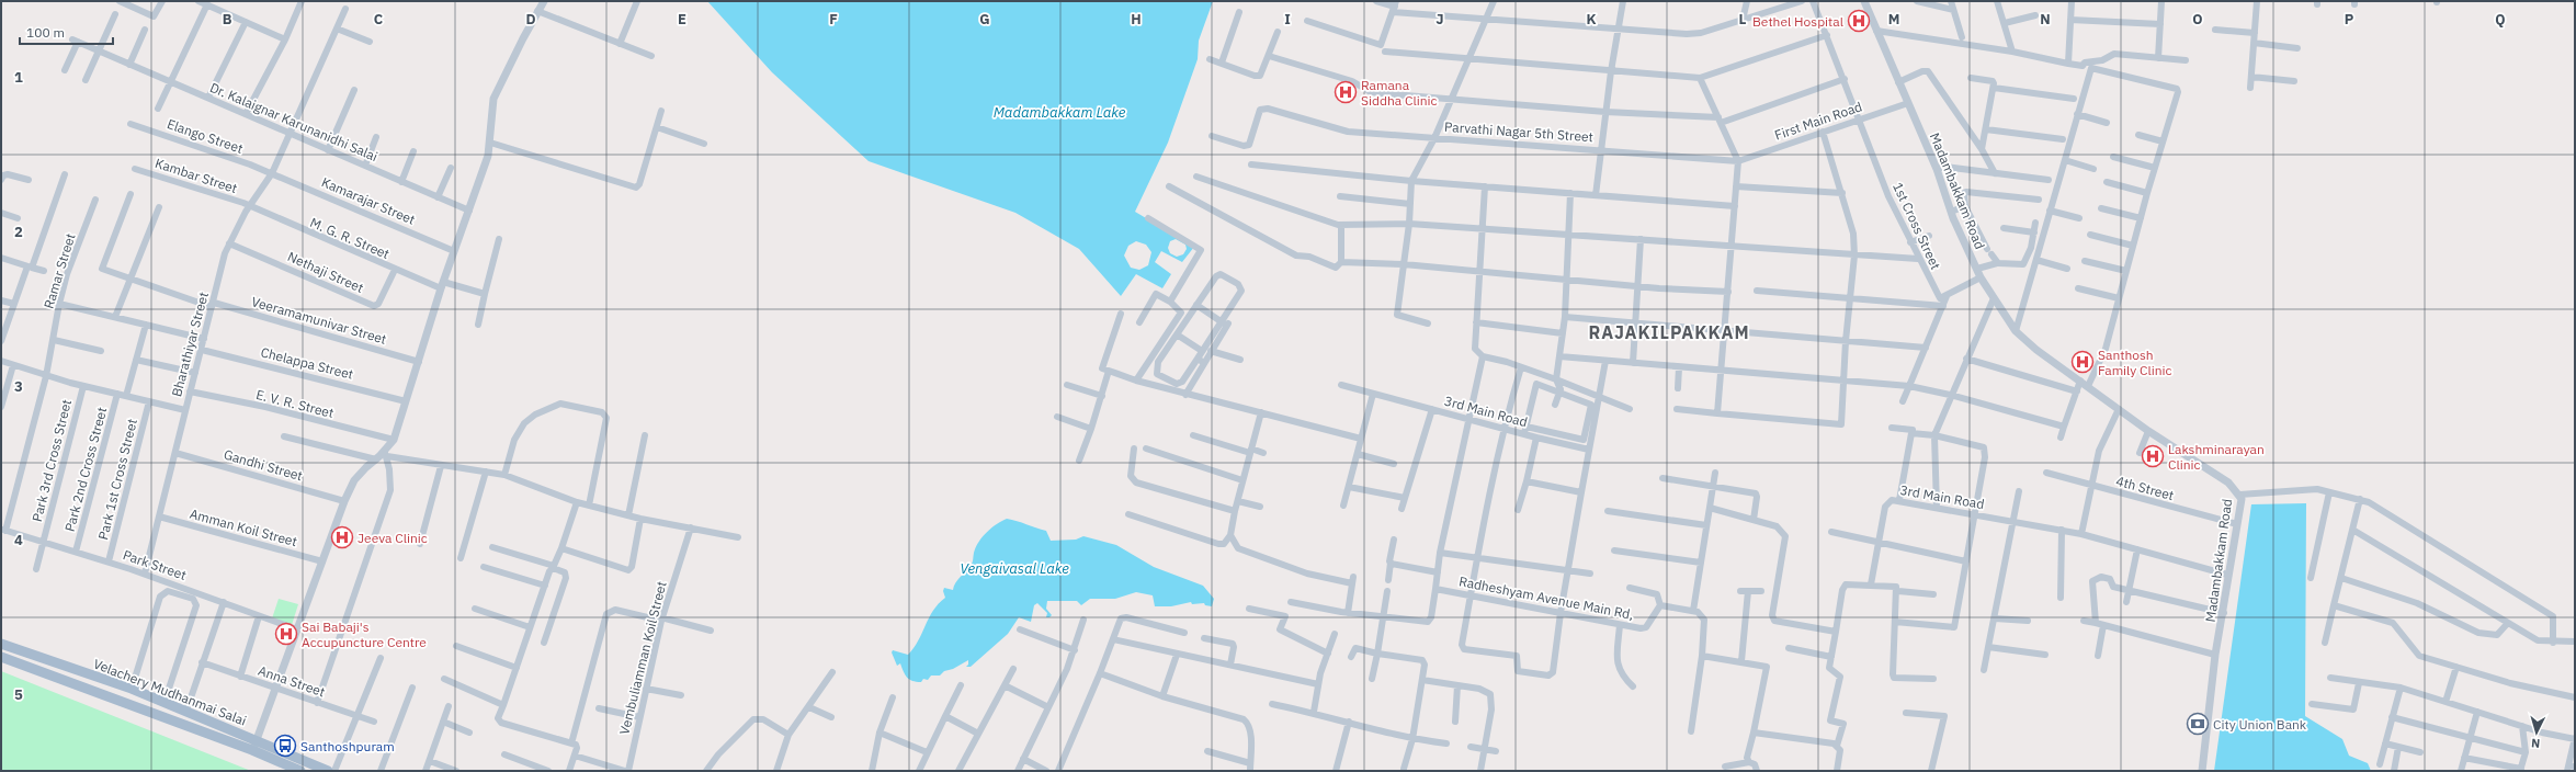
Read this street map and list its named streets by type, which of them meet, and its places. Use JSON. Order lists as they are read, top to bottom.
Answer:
{
  "streets": {
    "main road": ["Velachery Mudhanmai Salai"],
    "street": [
      "First Main Road",
      "Dr. Kalaignar Karunanidhi Salai",
      "Parvathi Nagar 5th Street",
      "Elango Street",
      "Kambar Street",
      "Madambakkam Road",
      "Kamarajar Street",
      "1st Cross Street",
      "M. G. R. Street",
      "Ramar Street",
      "Nethaji Street",
      "Veeramamunivar Street",
      "Bharathiyar Street",
      "Chelappa Street",
      "E. V. R. Street",
      "3rd Main Road",
      "Park 3rd Cross Street",
      "Gandhi Street",
      "Park 2nd Cross Street",
      "Park 1st Cross Street",
      "4th Street",
      "Amman Koil Street",
      "Park Street",
      "Radheshyam Avenue Main Rd,",
      "Vembuliamman Koil Street",
      "Anna Street"
    ]
  },
  "crossings": [
    ["First Main Road", "Parvathi Nagar 5th Street"],
    ["First Main Road", "Madambakkam Road"],
    ["First Main Road", "1st Cross Street"],
    ["Dr. Kalaignar Karunanidhi Salai", "Bharathiyar Street"],
    ["Elango Street", "Kamarajar Street"],
    ["Elango Street", "Bharathiyar Street"],
    ["Kambar Street", "M. G. R. Street"],
    ["Kambar Street", "Bharathiyar Street"],
    ["Madambakkam Road", "3rd Main Road"],
    ["Madambakkam Road", "4th Street"],
    ["Kamarajar Street", "Bharathiyar Street"],
    ["M. G. R. Street", "Nethaji Street"],
    ["M. G. R. Street", "Bharathiyar Street"],
    ["Ramar Street", "Park Street"],
    ["Nethaji Street", "Bharathiyar Street"],
    ["Veeramamunivar Street", "Bharathiyar Street"],
    ["Bharathiyar Street", "Chelappa Street"],
    ["Bharathiyar Street", "E. V. R. Street"],
    ["Bharathiyar Street", "Gandhi Street"],
    ["Bharathiyar Street", "Amman Koil Street"],
    ["Bharathiyar Street", "Park Street"],
    ["Park 3rd Cross Street", "Park Street"],
    ["Park 2nd Cross Street", "Park Street"],
    ["Park 1st Cross Street", "Park Street"]
  ],
  "districts": ["RAJAKILPAKKAM"],
  "water": ["Madambakkam Lake", "Vengaivasal Lake"],
  "places": {
    "hospital": [
      "Bethel Hospital",
      "Ramana Siddha Clinic",
      "Santhosh Family Clinic",
      "Lakshminarayan Clinic",
      "Jeeva Clinic",
      "Sai Babaji's Accupuncture Centre"
    ],
    "bank": ["City Union Bank"],
    "bus stop": ["Santhoshpuram"]
  },
  "scale_bar": "100 m",
  "north": "bottom",
  "grid": {
    "columns": [
      "B",
      "C",
      "D",
      "E",
      "F",
      "G",
      "H",
      "I",
      "J",
      "K",
      "L",
      "M",
      "N",
      "O",
      "P",
      "Q"
    ],
    "rows": [
      "1",
      "2",
      "3",
      "4",
      "5"
    ]
  }
}
